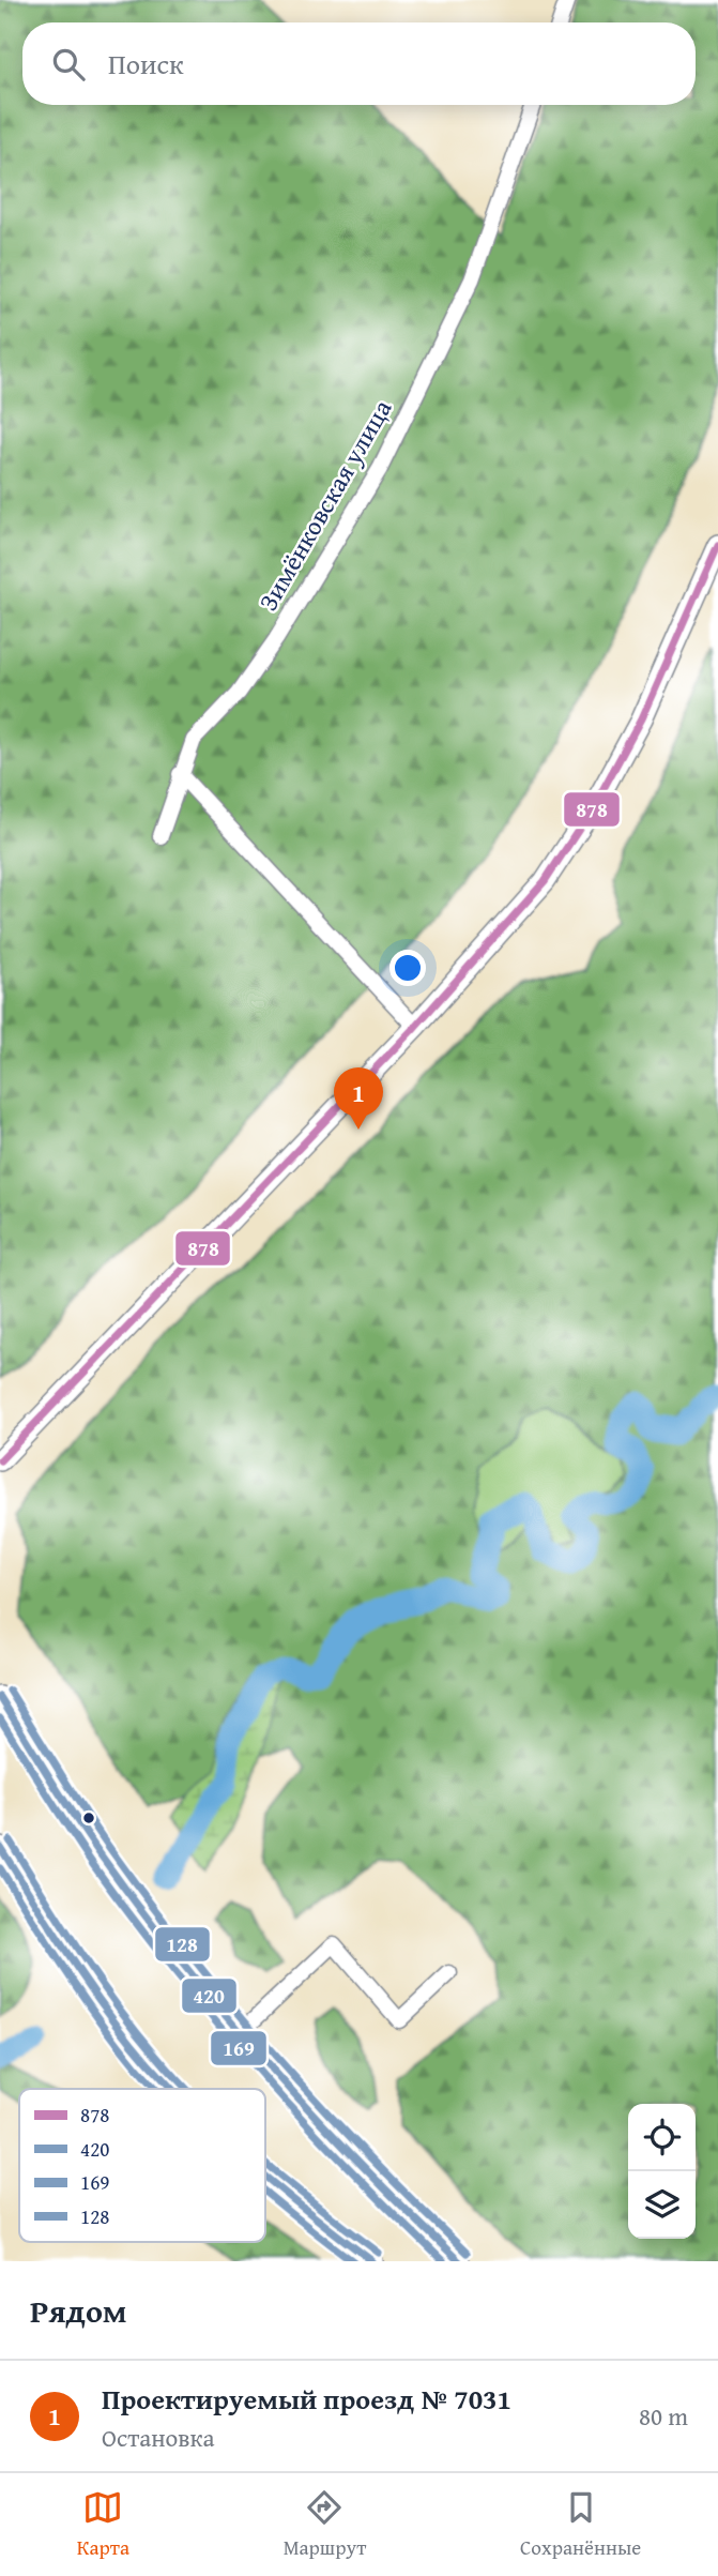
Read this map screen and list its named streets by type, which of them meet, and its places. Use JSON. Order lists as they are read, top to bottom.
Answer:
{
  "streets": {
    "street": ["Зимёнковская улица"]
  },
  "lines": [
    "transit line 878",
    "transit line 128",
    "transit line 420",
    "transit line 169"
  ],
  "legend": [
    "878",
    "420",
    "169",
    "128"
  ],
  "page": {
    "search": "Поиск",
    "pins": "1",
    "heading": "Рядом",
    "list": [
      {
        "mark": "1",
        "name": "Проектируемый проезд № 7031",
        "note": "Остановка",
        "value": "80 m"
      }
    ],
    "nav": ["Карта", "Маршрут", "Сохранённые"]
  }
}
